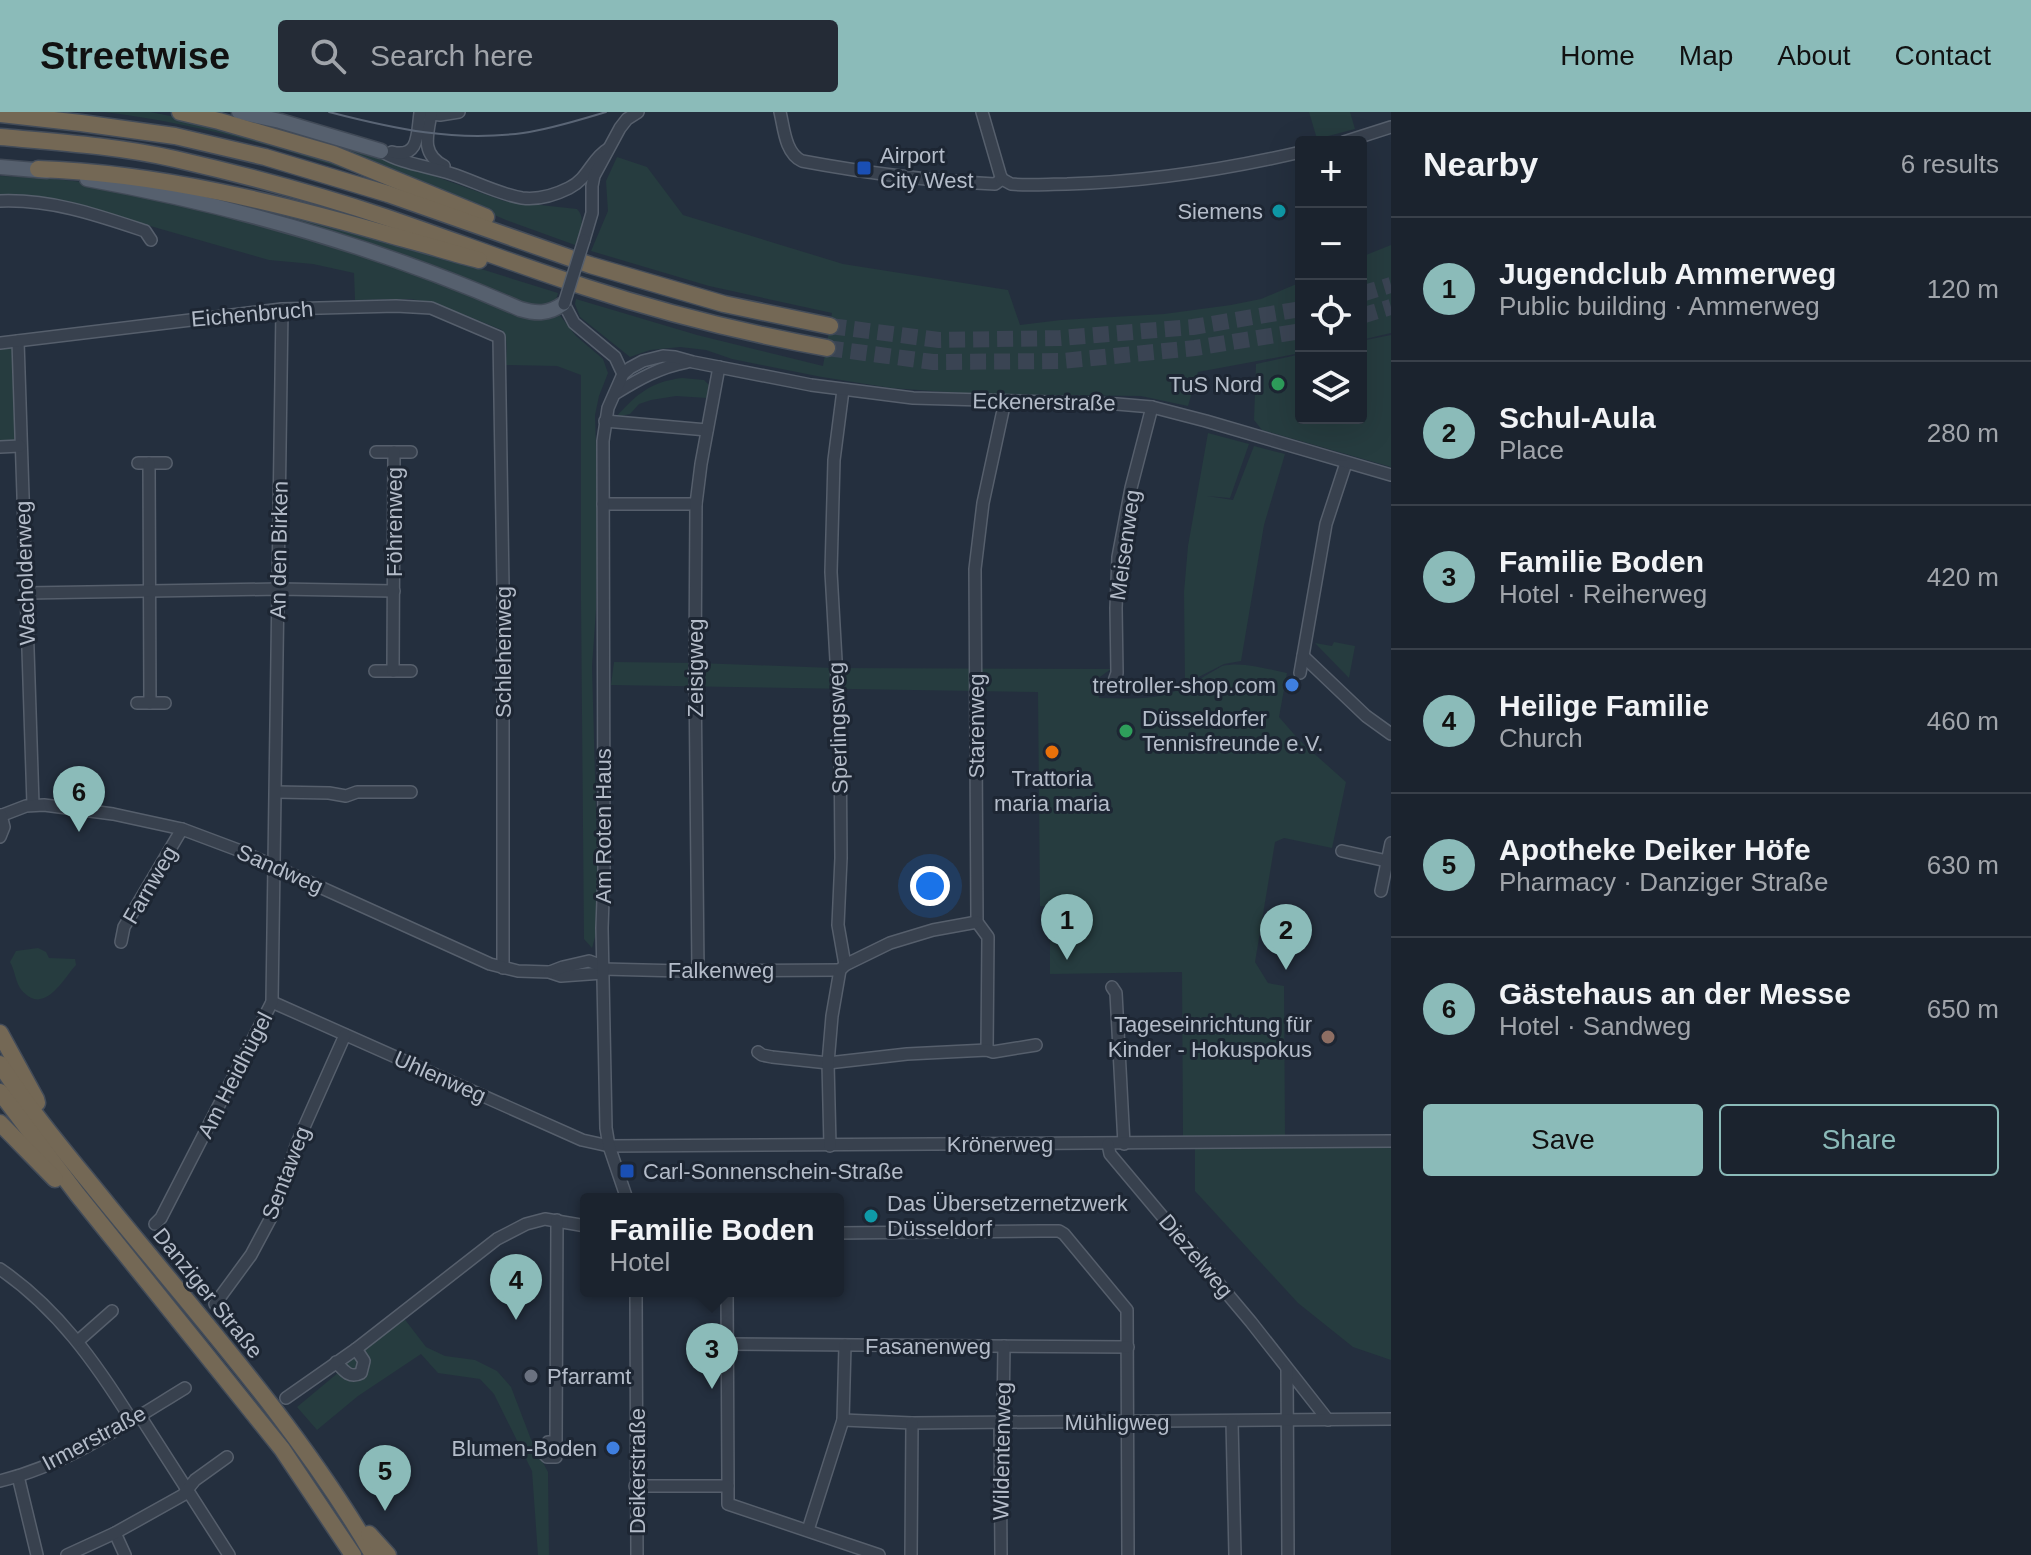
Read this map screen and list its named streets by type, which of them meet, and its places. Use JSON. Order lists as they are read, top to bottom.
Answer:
{
  "streets": {
    "highway": ["Danziger Straße"],
    "street": [
      "Eichenbruch",
      "Eckenerstraße",
      "Föhrenweg",
      "Meisenweg",
      "An den Birken",
      "Wacholderweg",
      "Schlehenweg",
      "Zeisigweg",
      "Starenweg",
      "Sperlingsweg",
      "Am Roten Haus",
      "Sandweg",
      "Farnweg",
      "Falkenweg",
      "Am Heidhügel",
      "Uhlenweg",
      "Krönerweg",
      "Sentaweg",
      "Diezelweg",
      "Fasanenweg",
      "Mühligweg",
      "Irmerstraße",
      "Wildentenweg",
      "Deikerstraße"
    ]
  },
  "crossings": [
    ["Eichenbruch", "An den Birken"],
    ["Eichenbruch", "Wacholderweg"],
    ["Eichenbruch", "Schlehenweg"],
    ["Eckenerstraße", "Meisenweg"],
    ["Eckenerstraße", "Zeisigweg"],
    ["Eckenerstraße", "Starenweg"],
    ["Eckenerstraße", "Sperlingsweg"],
    ["Eckenerstraße", "Am Roten Haus"],
    ["Föhrenweg", "An den Birken"],
    ["Föhrenweg", "Wacholderweg"],
    ["An den Birken", "Sandweg"],
    ["An den Birken", "Am Heidhügel"],
    ["Wacholderweg", "Sandweg"],
    ["Schlehenweg", "Sandweg"],
    ["Zeisigweg", "Falkenweg"],
    ["Starenweg", "Falkenweg"],
    ["Sperlingsweg", "Falkenweg"],
    ["Sperlingsweg", "Krönerweg"],
    ["Am Roten Haus", "Sandweg"],
    ["Am Roten Haus", "Falkenweg"],
    ["Am Roten Haus", "Uhlenweg"],
    ["Am Roten Haus", "Krönerweg"],
    ["Sandweg", "Farnweg"],
    ["Sandweg", "Falkenweg"],
    ["Sandweg", "Am Heidhügel"],
    ["Am Heidhügel", "Uhlenweg"],
    ["Uhlenweg", "Krönerweg"],
    ["Uhlenweg", "Sentaweg"],
    ["Krönerweg", "Diezelweg"],
    ["Diezelweg", "Mühligweg"],
    ["Fasanenweg", "Wildentenweg"],
    ["Mühligweg", "Wildentenweg"]
  ],
  "places": {
    "transit": ["Airport City West", "Carl-Sonnenschein-Straße"],
    "other": [
      "Siemens",
      "TuS Nord",
      "tretroller-shop.com",
      "Düsseldorfer Tennisfreunde e.V.",
      "Trattoria maria maria",
      "Tageseinrichtung für Kinder - Hokuspokus",
      "Das Übersetzernetzwerk Düsseldorf",
      "Pfarramt",
      "Blumen-Boden"
    ]
  },
  "page": {
    "header": "Streetwise",
    "search": "Search here",
    "nav": [
      "Home",
      "Map",
      "About",
      "Contact"
    ],
    "heading": ["Nearby", "6 results"],
    "map_buttons": ["+", "−"],
    "list": [
      {
        "mark": "1",
        "name": "Jugendclub Ammerweg",
        "note": "Public building · Ammerweg",
        "value": "120 m"
      },
      {
        "mark": "2",
        "name": "Schul-Aula",
        "note": "Place",
        "value": "280 m"
      },
      {
        "mark": "3",
        "name": "Familie Boden",
        "note": "Hotel · Reiherweg",
        "value": "420 m"
      },
      {
        "mark": "4",
        "name": "Heilige Familie",
        "note": "Church",
        "value": "460 m"
      },
      {
        "mark": "5",
        "name": "Apotheke Deiker Höfe",
        "note": "Pharmacy · Danziger Straße",
        "value": "630 m"
      },
      {
        "mark": "6",
        "name": "Gästehaus an der Messe",
        "note": "Hotel · Sandweg",
        "value": "650 m"
      }
    ],
    "pins": [
      "6",
      "1",
      "2",
      "4",
      "3",
      "5"
    ],
    "buttons": ["Save", "Share"],
    "popup": ["Familie Boden", "Hotel"]
  }
}
